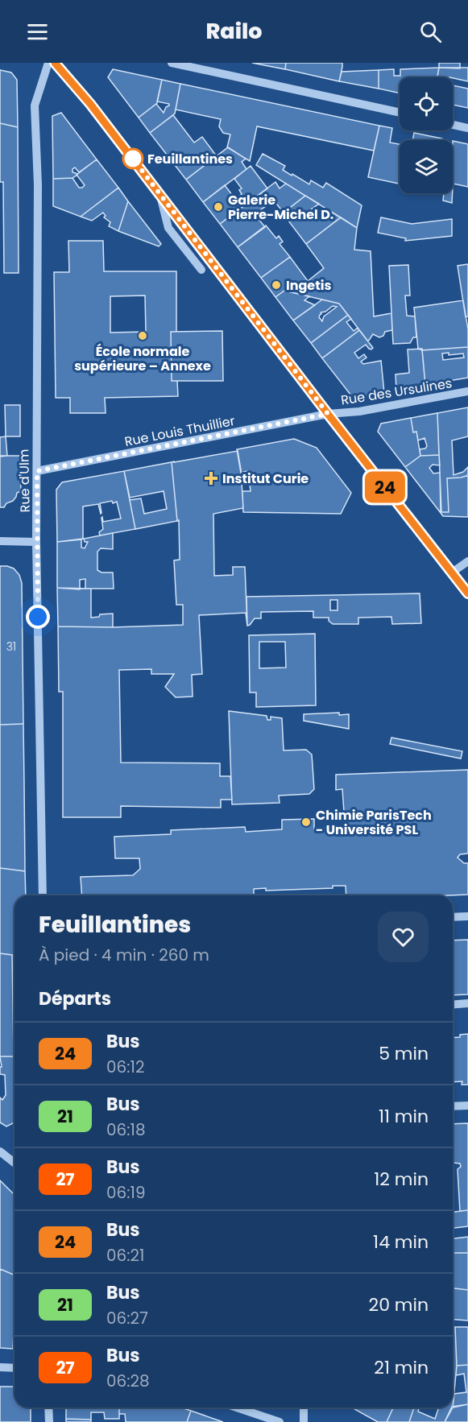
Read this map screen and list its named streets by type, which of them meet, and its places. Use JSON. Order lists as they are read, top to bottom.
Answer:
{
  "streets": {
    "street": ["Rue des Ursulines", "Rue Louis Thuillier", "Rue d'Ulm"]
  },
  "crossings": [
    ["Rue des Ursulines", "Rue Louis Thuillier"],
    ["Rue Louis Thuillier", "Rue d'Ulm"]
  ],
  "places": {
    "other": [
      "Feuillantines",
      "Galerie Pierre-Michel D.",
      "Ingetis",
      "École normale supérieure – Annexe",
      "Chimie ParisTech - Université PSL"
    ],
    "health": ["Institut Curie"]
  },
  "lines": ["bus line 24"],
  "house_numbers": ["31"],
  "page": {
    "header": "Railo",
    "on_map": "24",
    "heading": [
      ["Feuillantines", "À pied · 4 min · 260 m"],
      "Départs"
    ],
    "list": [
      {
        "mark": "24",
        "name": "Bus",
        "note": "06:12",
        "value": "5 min"
      },
      {
        "mark": "21",
        "name": "Bus",
        "note": "06:18",
        "value": "11 min"
      },
      {
        "mark": "27",
        "name": "Bus",
        "note": "06:19",
        "value": "12 min"
      },
      {
        "mark": "24",
        "name": "Bus",
        "note": "06:21",
        "value": "14 min"
      },
      {
        "mark": "21",
        "name": "Bus",
        "note": "06:27",
        "value": "20 min"
      },
      {
        "mark": "27",
        "name": "Bus",
        "note": "06:28",
        "value": "21 min"
      }
    ]
  }
}
